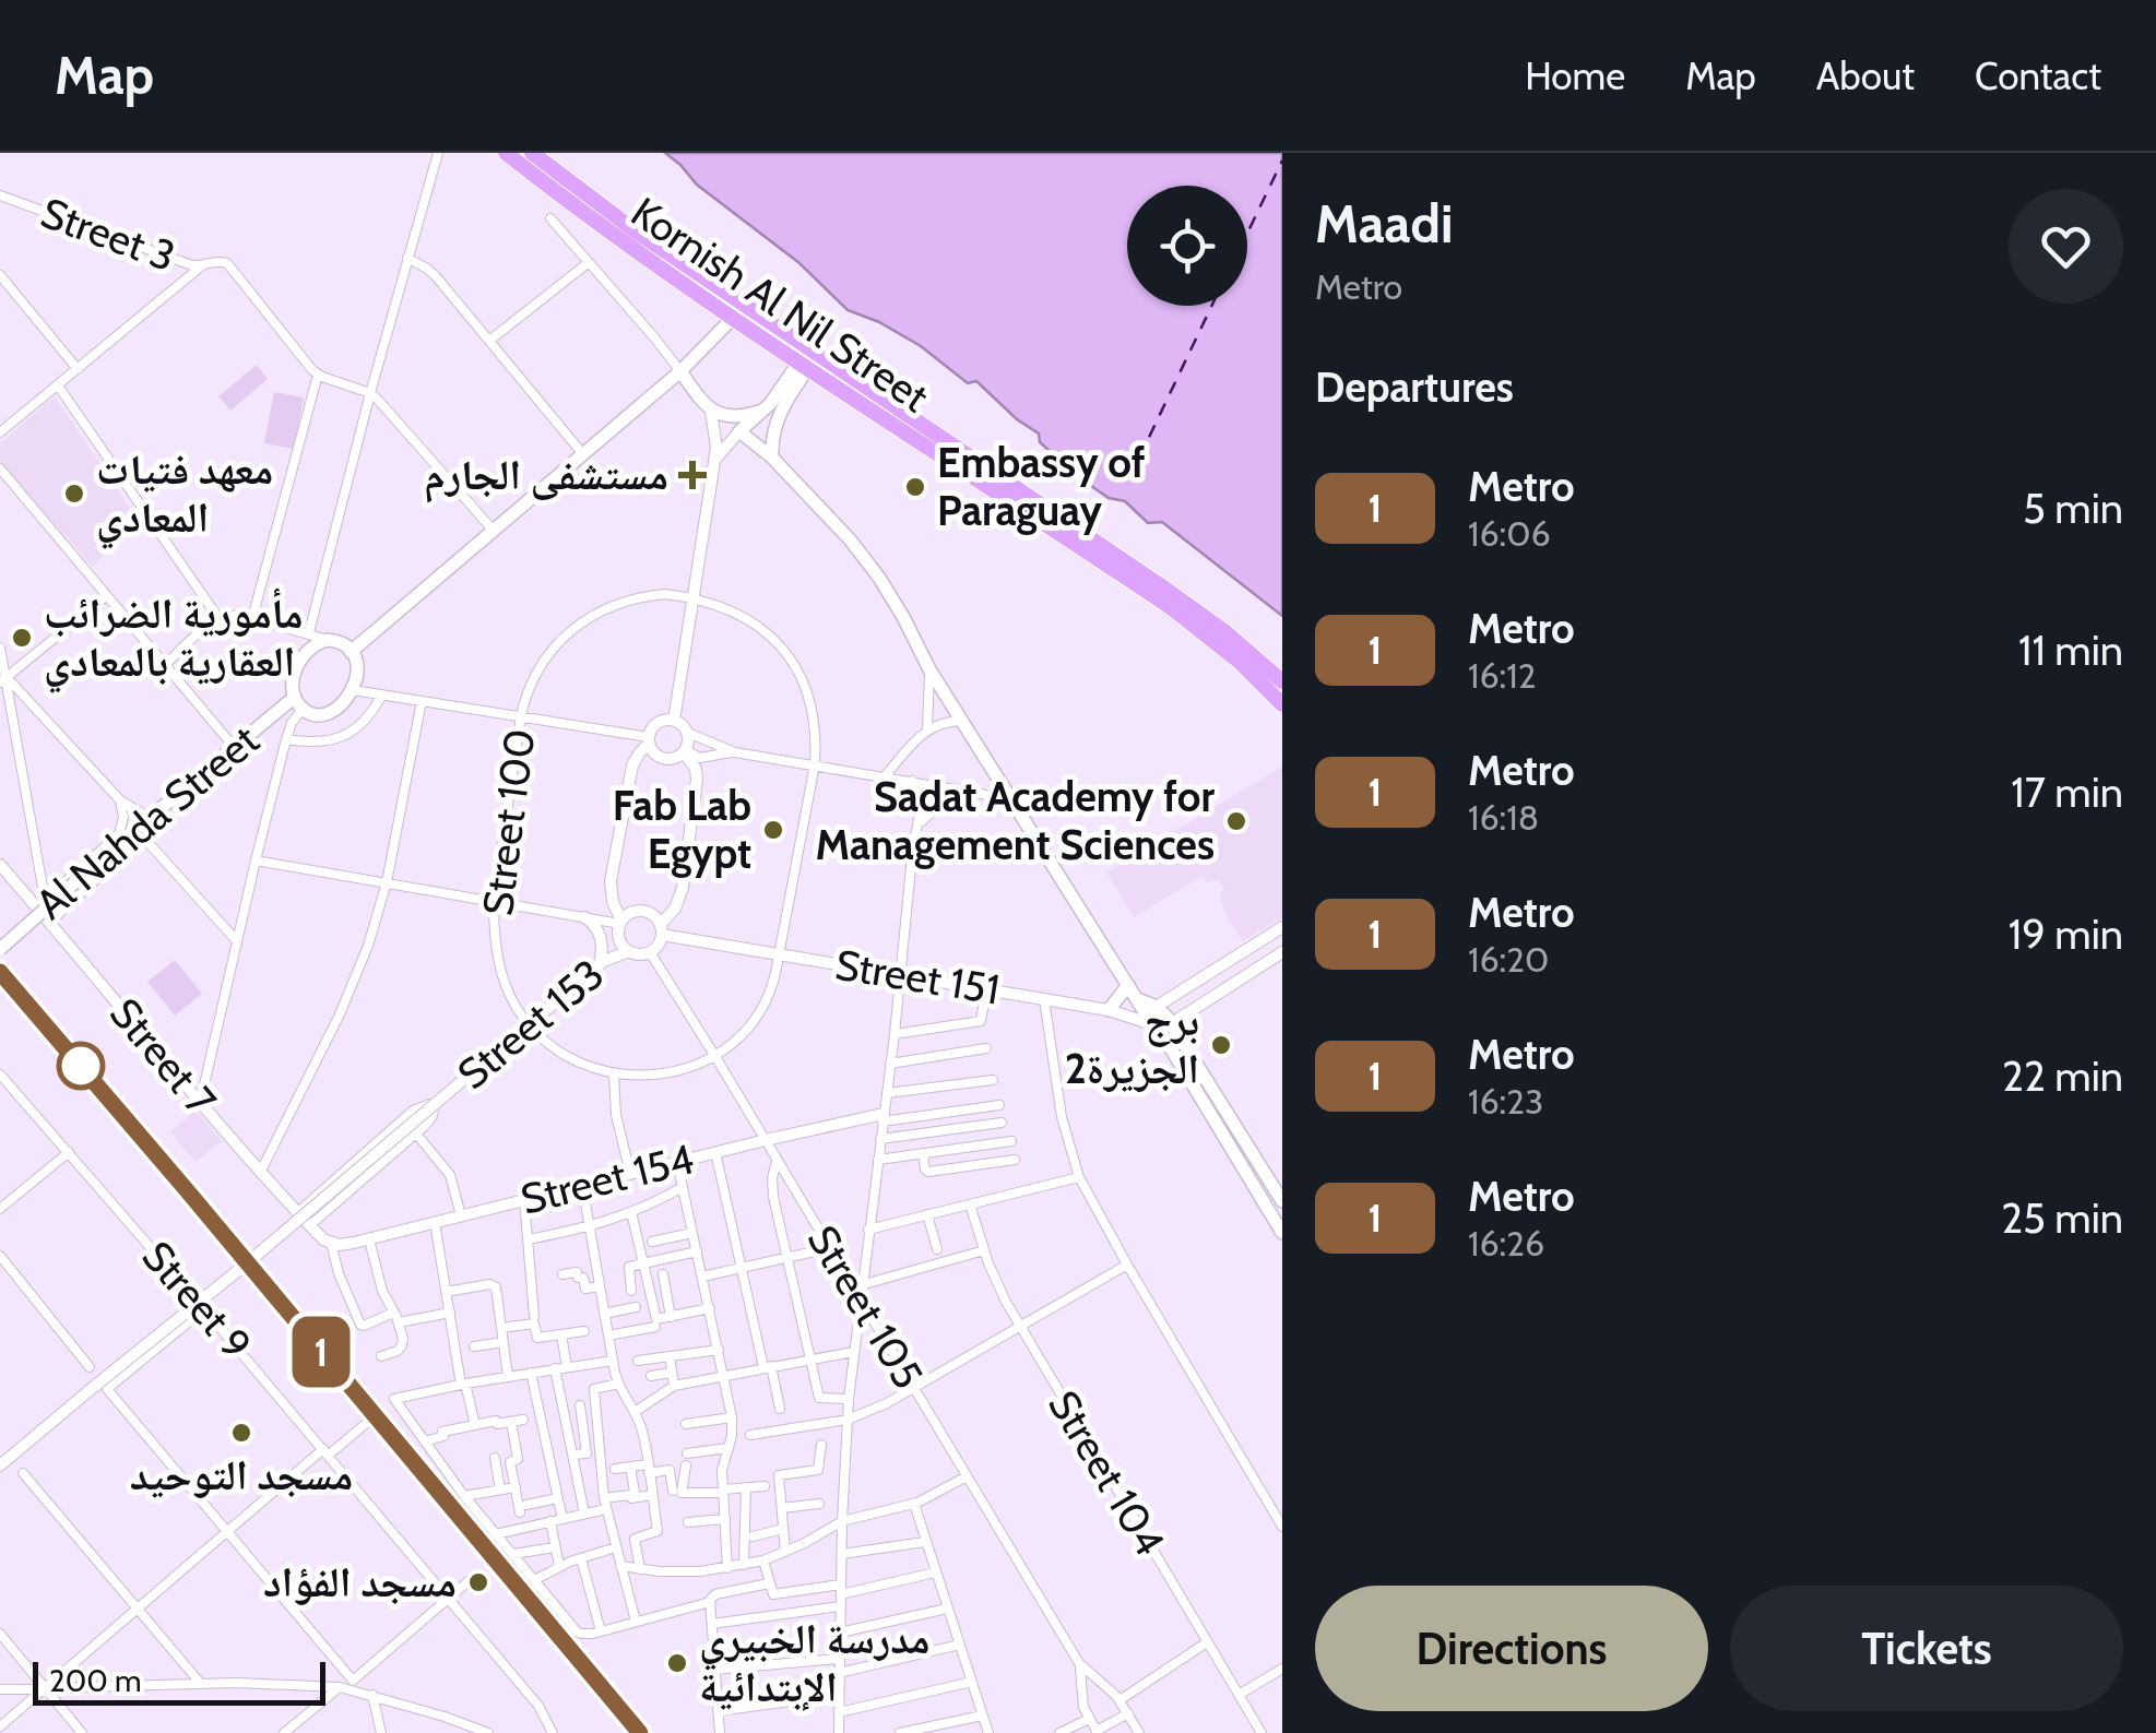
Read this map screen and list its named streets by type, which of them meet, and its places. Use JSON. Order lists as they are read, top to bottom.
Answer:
{
  "streets": {
    "highway": ["Kornish Al Nil Street"],
    "main road": ["Al Nahda Street"],
    "street": [
      "Street 3",
      "Street 100",
      "Street 151",
      "Street 153",
      "Street 7",
      "Street 154",
      "Street 9",
      "Street 105",
      "Street 104"
    ]
  },
  "crossings": [
    ["Al Nahda Street", "Street 7"],
    ["Street 100", "Street 151"],
    ["Street 100", "Street 153"],
    ["Street 100", "Street 105"],
    ["Street 151", "Street 153"],
    ["Street 151", "Street 105"],
    ["Street 153", "Street 7"],
    ["Street 153", "Street 105"],
    ["Street 7", "Street 154"],
    ["Street 154", "Street 105"]
  ],
  "places": {
    "health": ["مستشفى الجارم"],
    "other": [
      "Embassy of Paraguay",
      "معهد فتيات المعادي",
      "مأمورية الضرائب العقارية بالمعادي",
      "Sadat Academy for Management Sciences",
      "Fab Lab Egypt",
      "برج الجزيرة2",
      "مسجد التوحيد",
      "مسجد الفؤاد",
      "مدرسة الخبيري الإبتدائية"
    ]
  },
  "lines": ["metro line 1"],
  "scale_bar": "200 m",
  "page": {
    "header": "Map",
    "nav": [
      "Home",
      "Map",
      "About",
      "Contact"
    ],
    "on_map": "1",
    "heading": [
      ["Maadi", "Metro"],
      "Departures"
    ],
    "list": [
      {
        "mark": "1",
        "name": "Metro",
        "note": "16:06",
        "value": "5 min"
      },
      {
        "mark": "1",
        "name": "Metro",
        "note": "16:12",
        "value": "11 min"
      },
      {
        "mark": "1",
        "name": "Metro",
        "note": "16:18",
        "value": "17 min"
      },
      {
        "mark": "1",
        "name": "Metro",
        "note": "16:20",
        "value": "19 min"
      },
      {
        "mark": "1",
        "name": "Metro",
        "note": "16:23",
        "value": "22 min"
      },
      {
        "mark": "1",
        "name": "Metro",
        "note": "16:26",
        "value": "25 min"
      }
    ],
    "buttons": ["Directions", "Tickets"],
    "scale": "200 m"
  }
}
